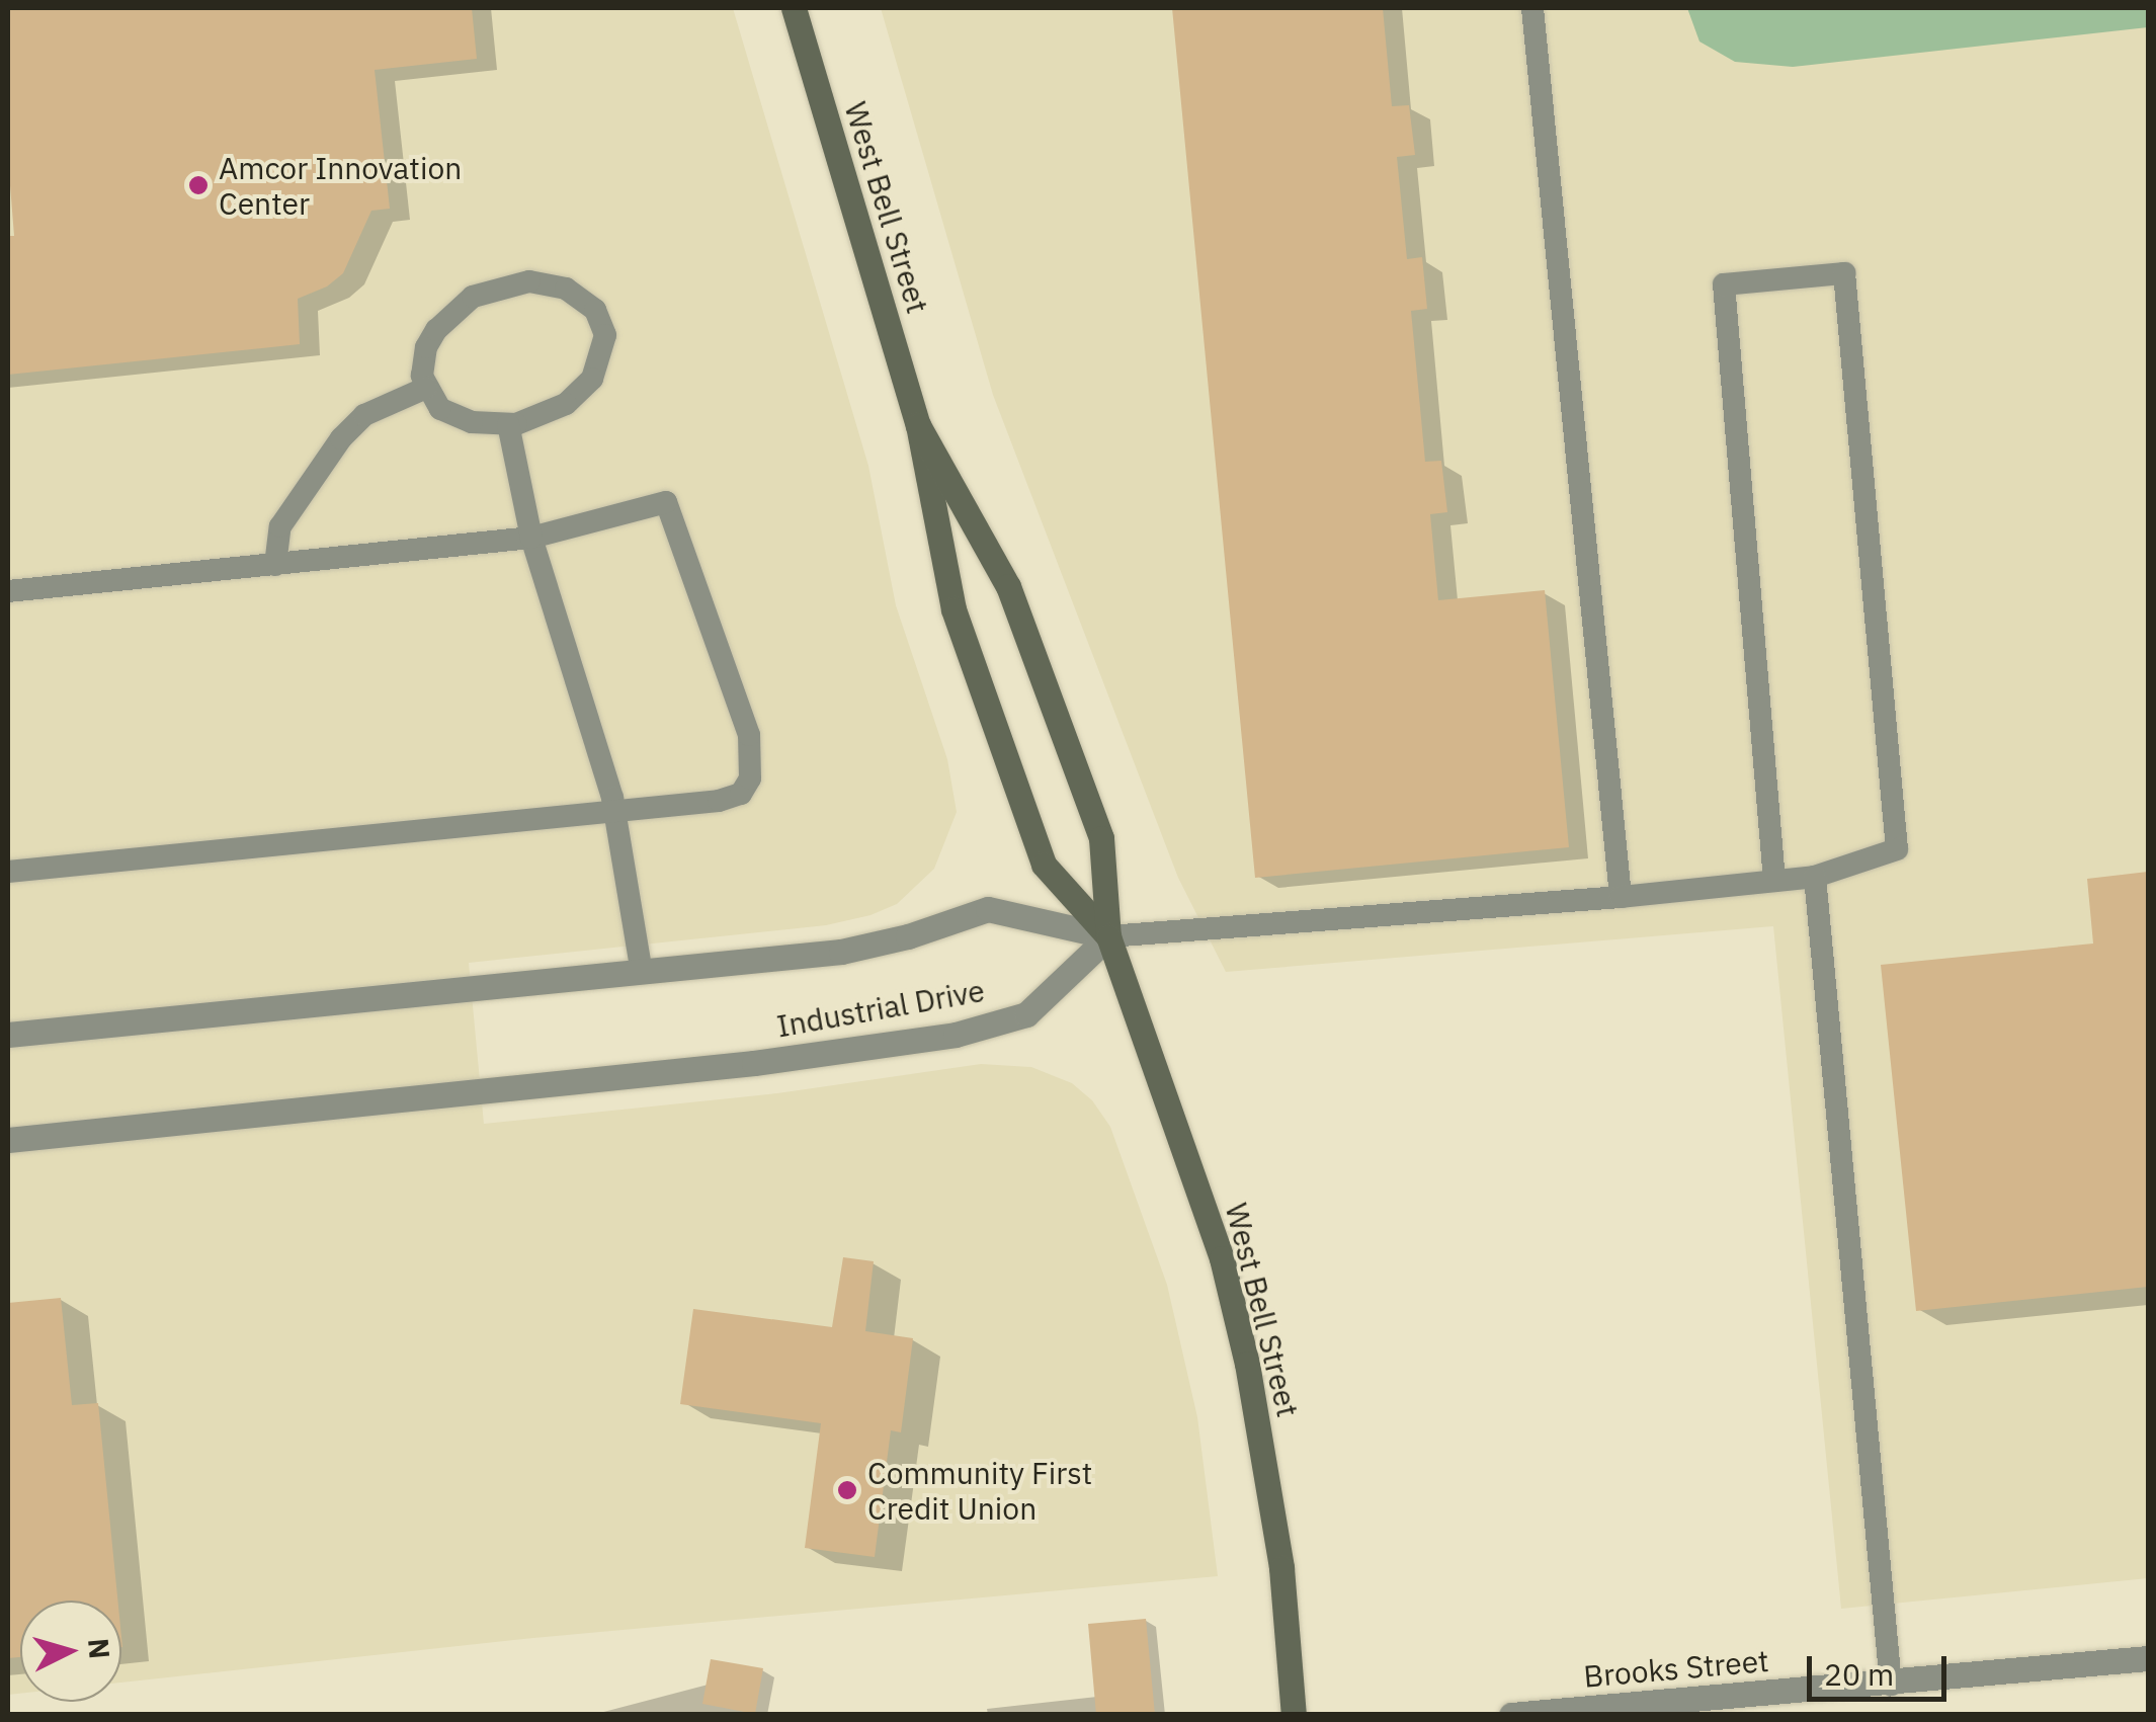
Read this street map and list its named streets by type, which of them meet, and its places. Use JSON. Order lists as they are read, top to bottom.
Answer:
{
  "streets": {
    "main road": ["West Bell Street"],
    "street": ["Industrial Drive", "Brooks Street"]
  },
  "crossings": [
    ["West Bell Street", "Industrial Drive"]
  ],
  "places": ["Amcor Innovation Center", "Community First Credit Union"],
  "scale_bar": "20 m",
  "north": "right"
}
